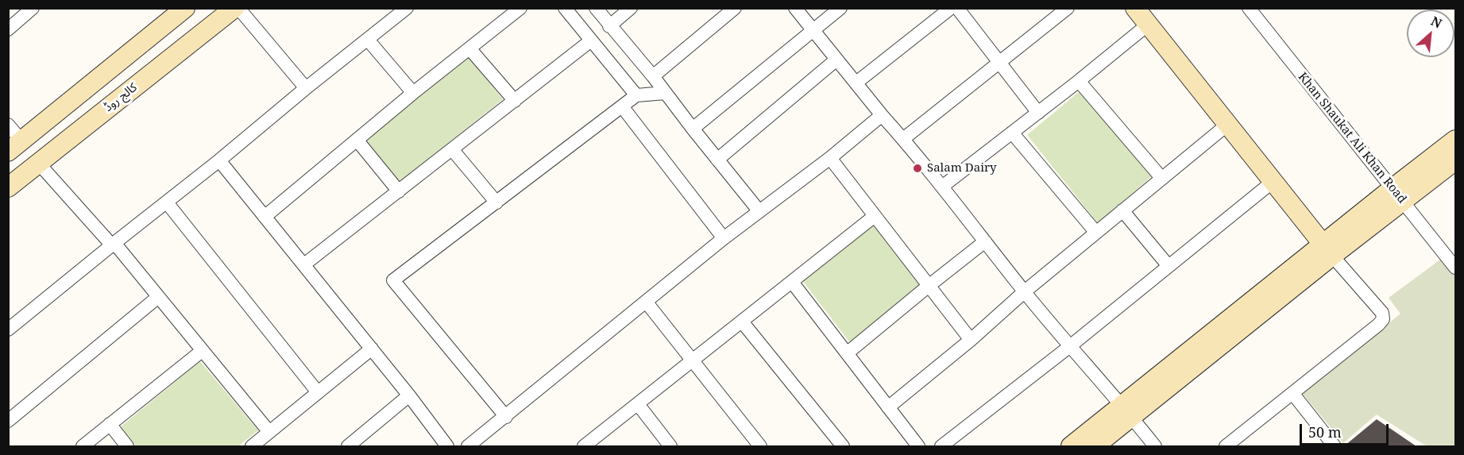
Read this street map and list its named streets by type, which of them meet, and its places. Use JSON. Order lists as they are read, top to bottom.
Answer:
{
  "streets": {
    "main road": ["کالج روڈ"],
    "street": ["Khan Shaukat Ali Khan Road"]
  },
  "places": ["Salam Dairy"],
  "scale_bar": "50 m",
  "north": "top right"
}
